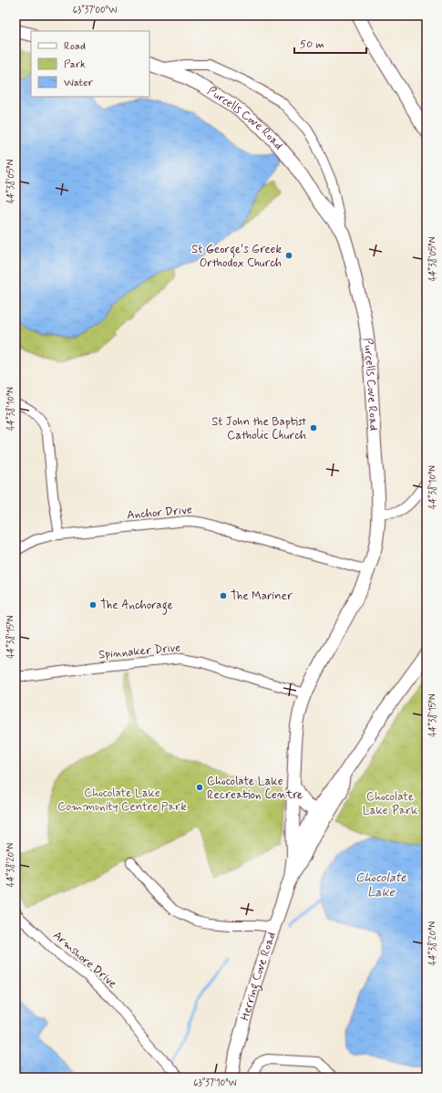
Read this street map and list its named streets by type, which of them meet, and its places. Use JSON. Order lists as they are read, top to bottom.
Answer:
{
  "streets": {
    "main road": ["Purcells Cove Road", "Herring Cove Road"],
    "street": ["Anchor Drive", "Spinnaker Drive", "Armshore Drive"]
  },
  "crossings": [
    ["Purcells Cove Road", "Anchor Drive"],
    ["Purcells Cove Road", "Spinnaker Drive"],
    ["Purcells Cove Road", "Herring Cove Road"]
  ],
  "water": ["Chocolate Lake"],
  "parks": ["Chocolate Lake Community Centre Park", "Chocolate Lake Park"],
  "places": [
    "St George's Greek Orthodox Church",
    "St John the Baptist Catholic Church",
    "The Mariner",
    "The Anchorage",
    "Chocolate Lake Recreation Centre"
  ],
  "legend": ["Road", "Park", "Water"],
  "scale_bar": "50 m",
  "coordinates": [
    "63°37'00\"W",
    "44°38'05\"N",
    "44°38'10\"N",
    "44°38'15\"N",
    "44°38'20\"N",
    "63°37'10\"W"
  ]
}
